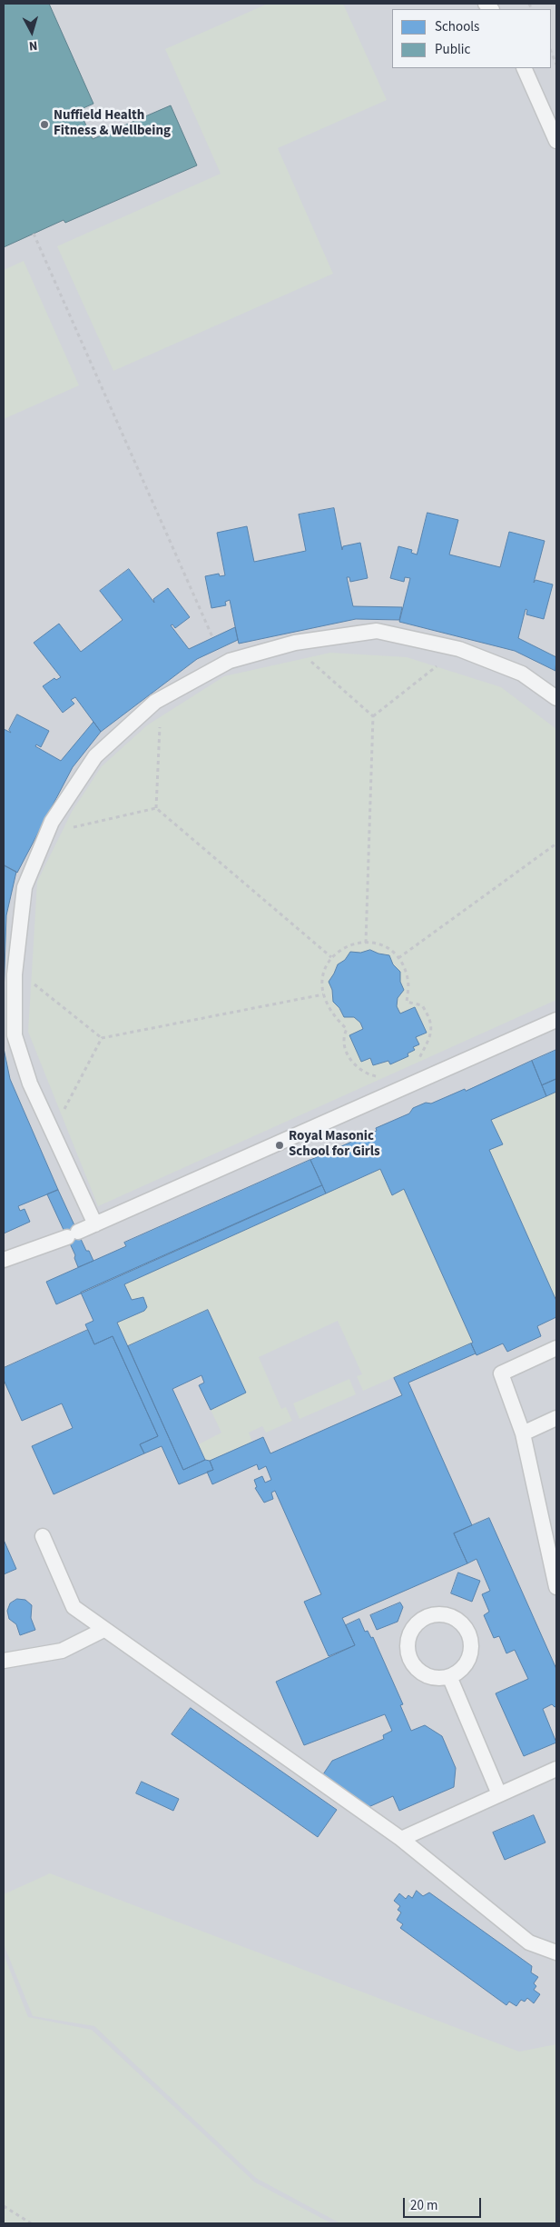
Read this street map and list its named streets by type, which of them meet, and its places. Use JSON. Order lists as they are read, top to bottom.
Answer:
{
  "places": ["Nuffield Health Fitness & Wellbeing", "Royal Masonic School for Girls"],
  "legend": ["Schools", "Public"],
  "scale_bar": "20 m",
  "north": "bottom"
}
